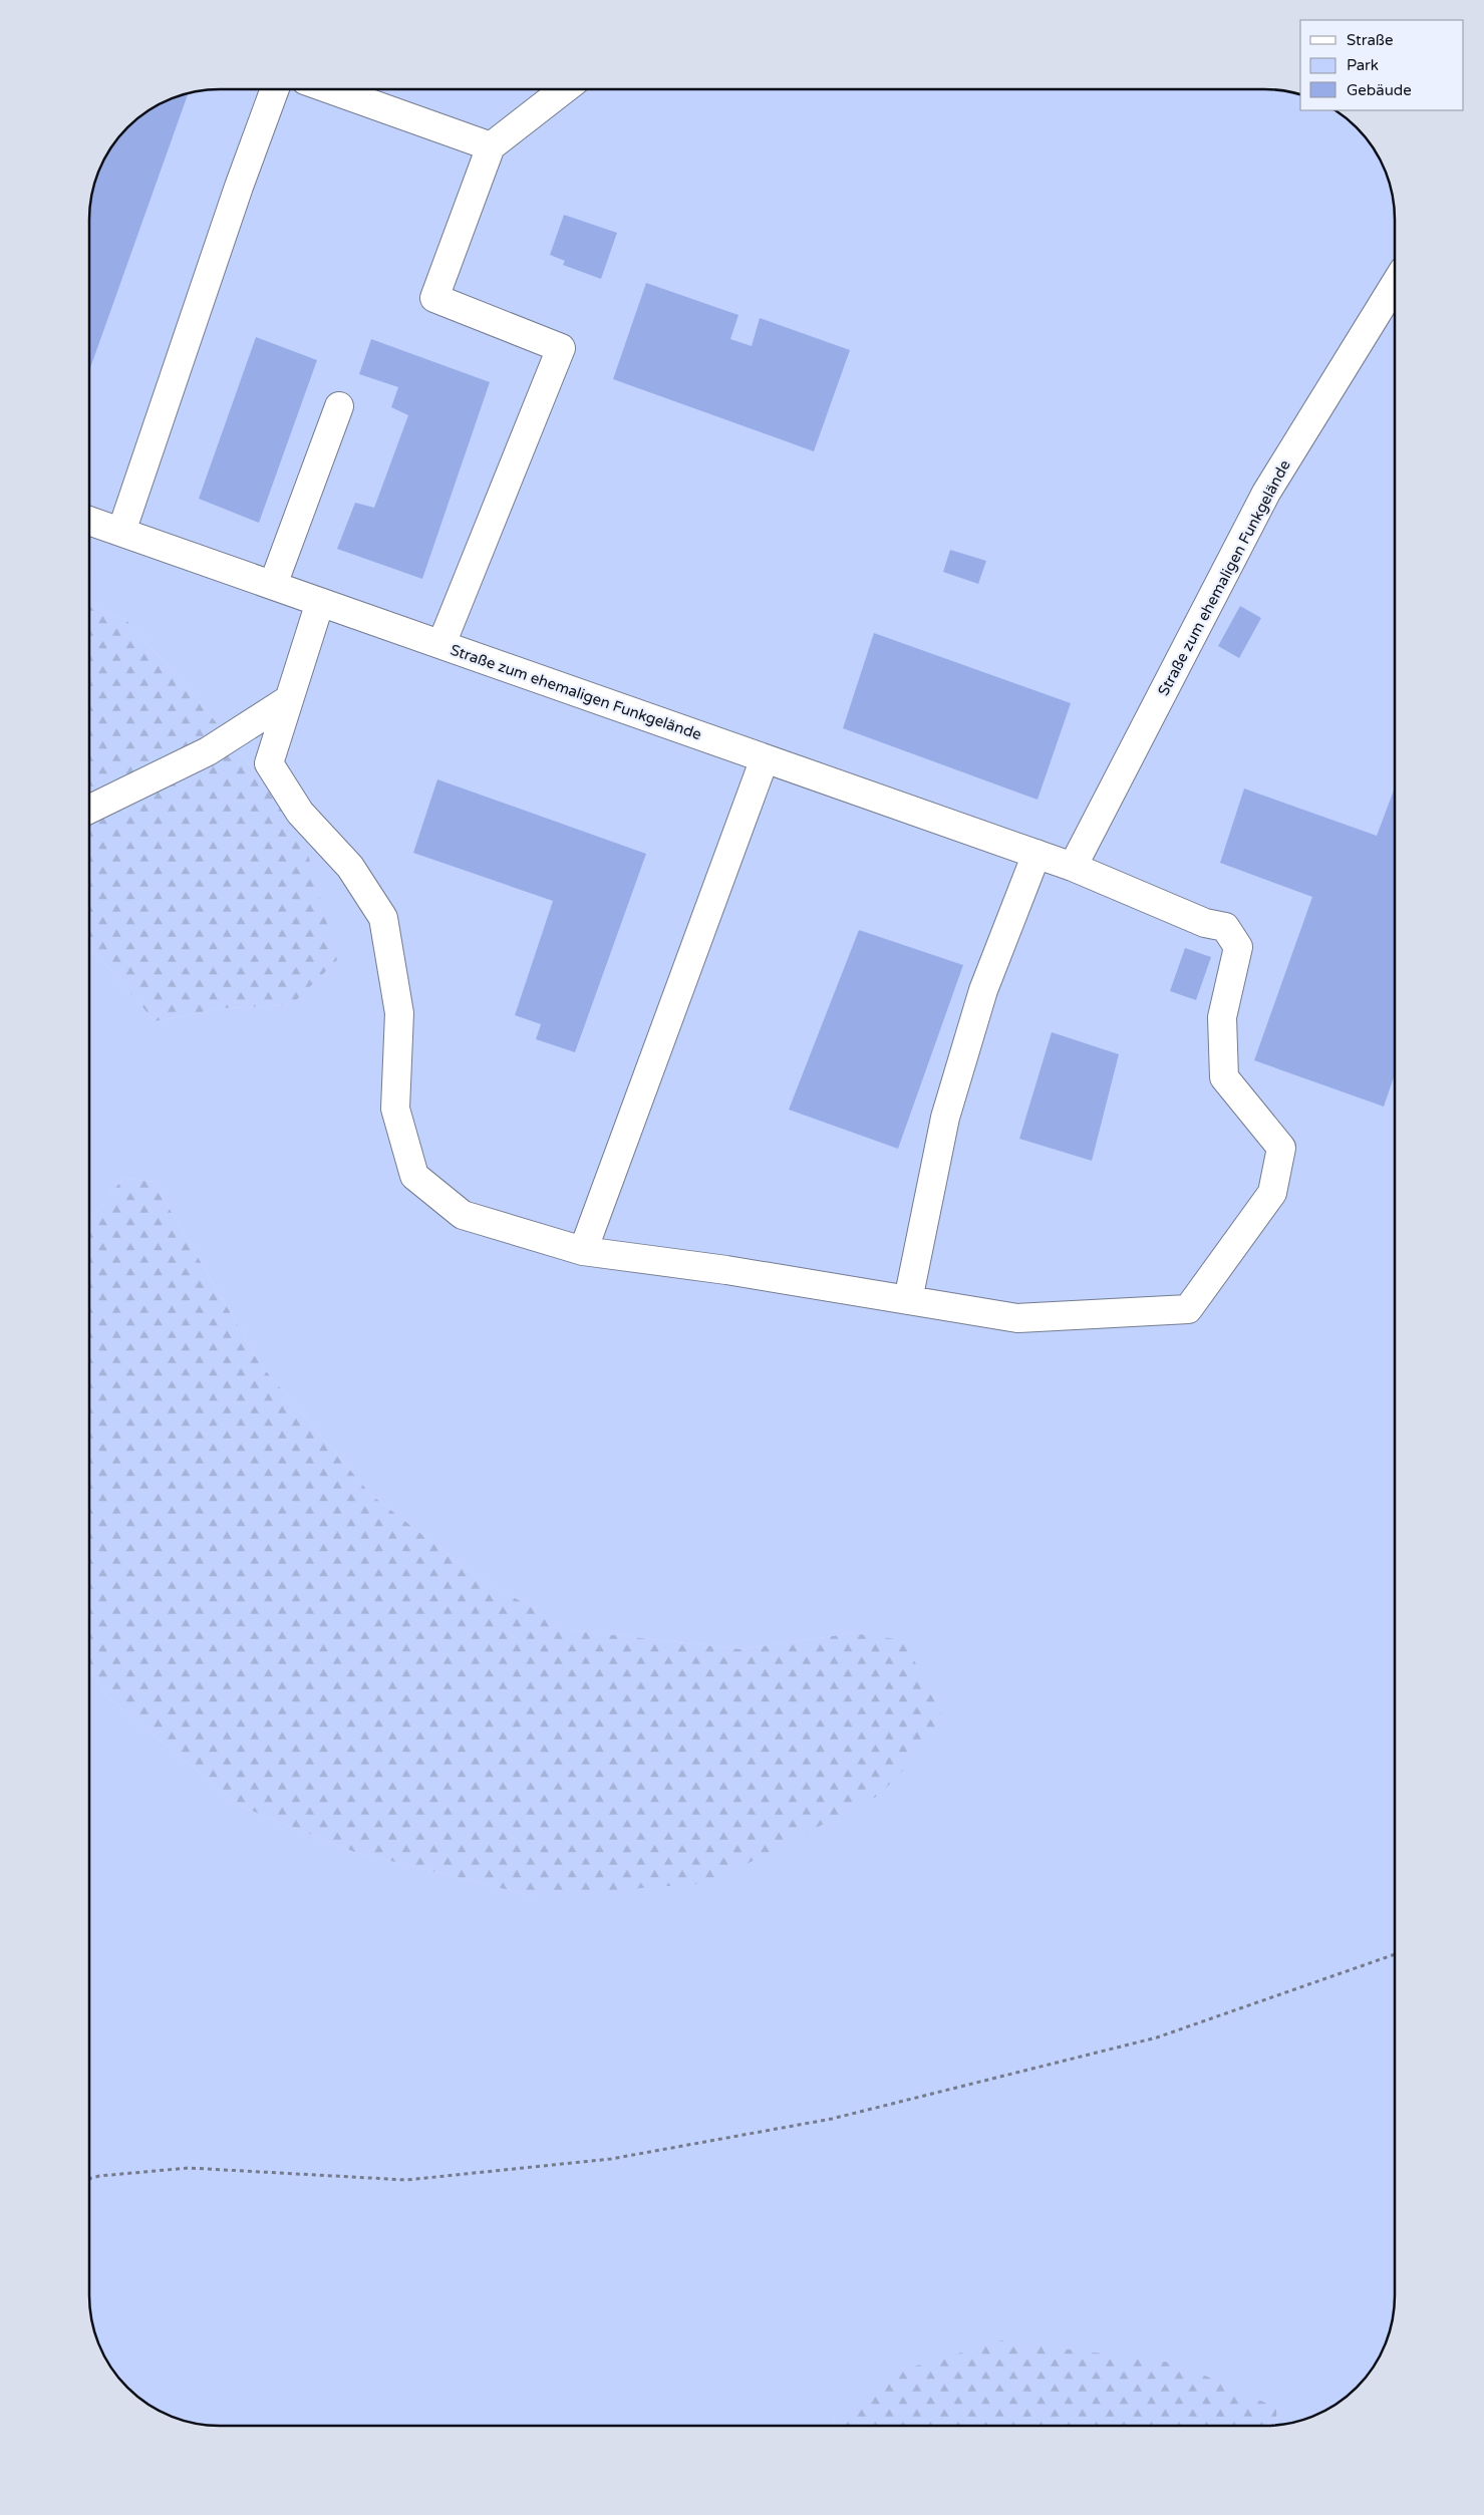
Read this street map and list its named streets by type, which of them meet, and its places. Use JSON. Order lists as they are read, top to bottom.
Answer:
{
  "streets": {
    "lane": ["Straße zum ehemaligen Funkgelände"]
  },
  "legend": ["Straße", "Park", "Gebäude"]
}
